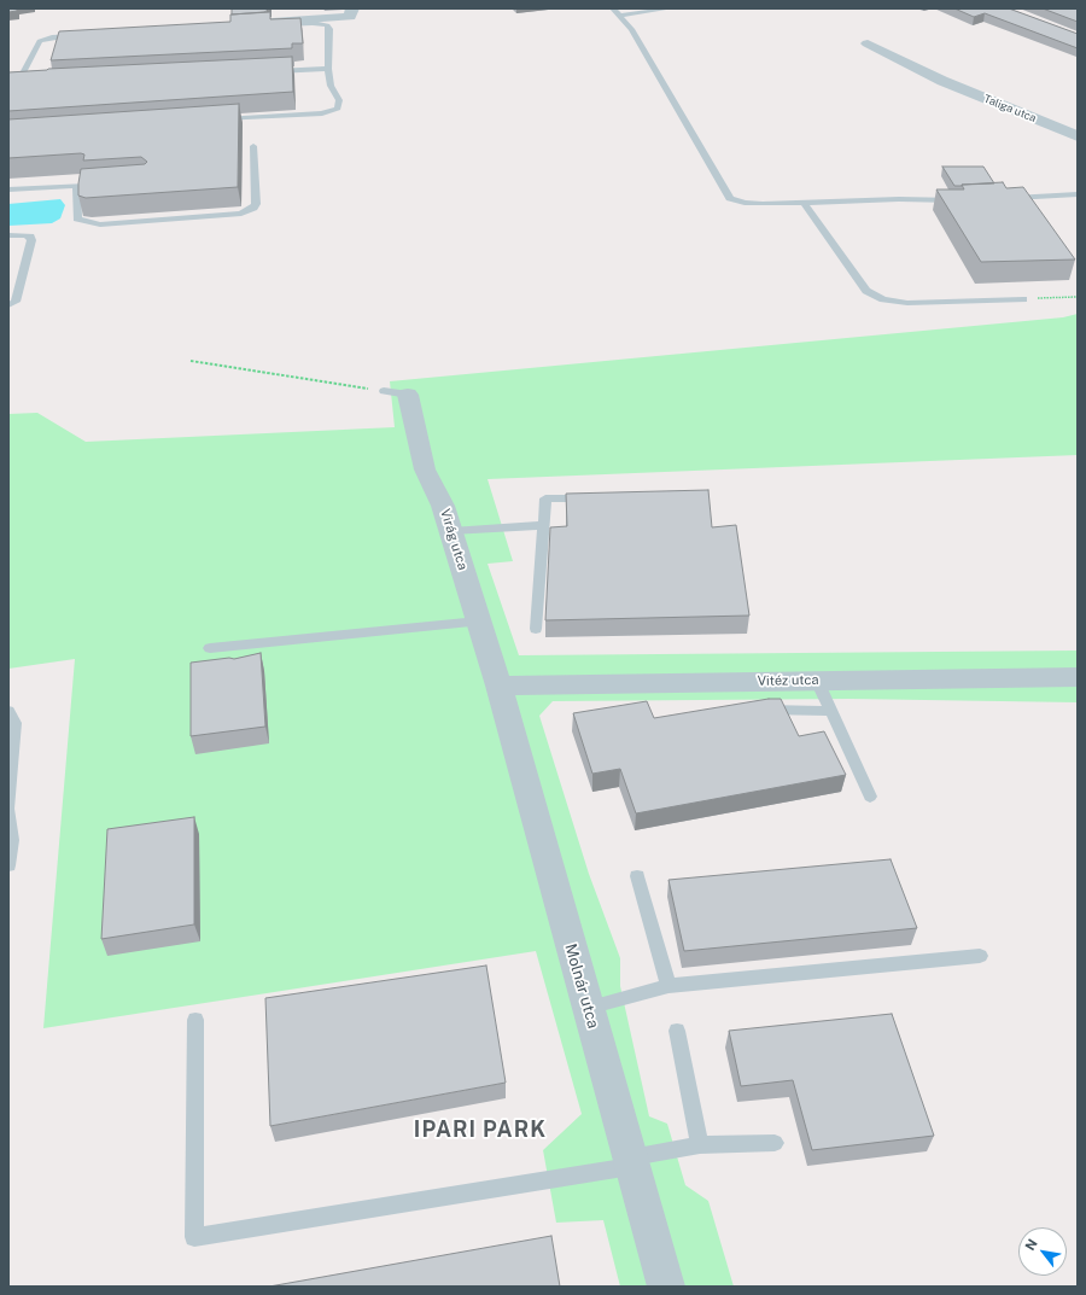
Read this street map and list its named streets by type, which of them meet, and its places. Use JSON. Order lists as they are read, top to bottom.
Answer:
{
  "streets": {
    "street": [
      "Taliga utca",
      "Virág utca",
      "Vitéz utca",
      "Molnár utca"
    ]
  },
  "crossings": [
    ["Virág utca", "Vitéz utca"],
    ["Virág utca", "Molnár utca"],
    ["Vitéz utca", "Molnár utca"]
  ],
  "districts": ["IPARI PARK"],
  "north": "top left"
}
